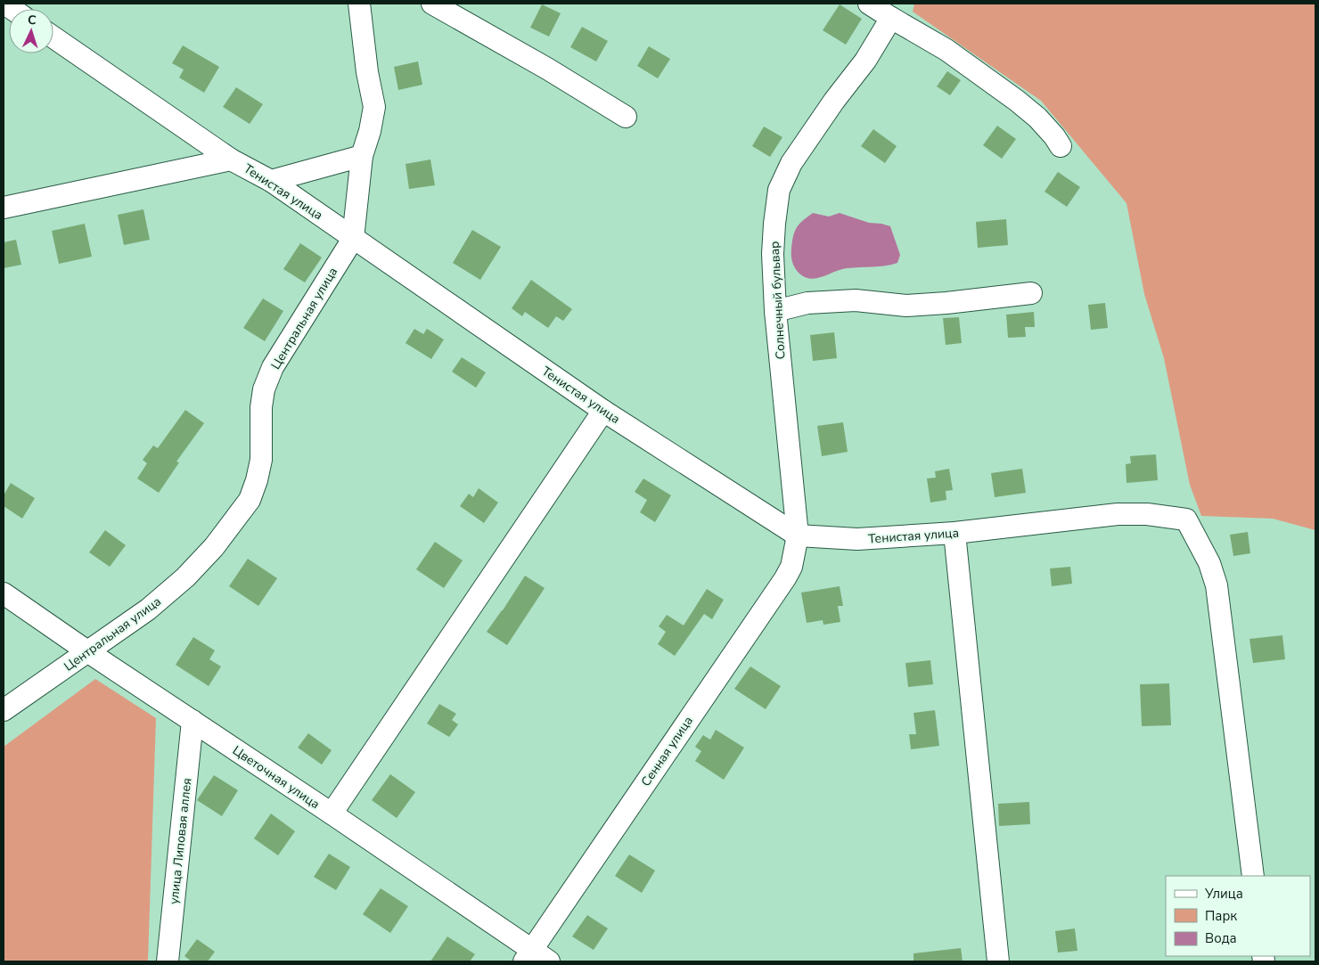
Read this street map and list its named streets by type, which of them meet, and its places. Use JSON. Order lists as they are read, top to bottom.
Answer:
{
  "streets": {
    "street": [
      "Тенистая улица",
      "Солнечный бульвар",
      "Центральная улица",
      "Сенная улица",
      "Цветочная улица",
      "улица Липовая аллея"
    ]
  },
  "crossings": [
    ["Тенистая улица", "Солнечный бульвар"],
    ["Тенистая улица", "Центральная улица"],
    ["Тенистая улица", "Сенная улица"],
    ["Солнечный бульвар", "Сенная улица"],
    ["Центральная улица", "Цветочная улица"],
    ["Сенная улица", "Цветочная улица"],
    ["Цветочная улица", "улица Липовая аллея"]
  ],
  "legend": ["Улица", "Парк", "Вода"],
  "north": "top"
}
